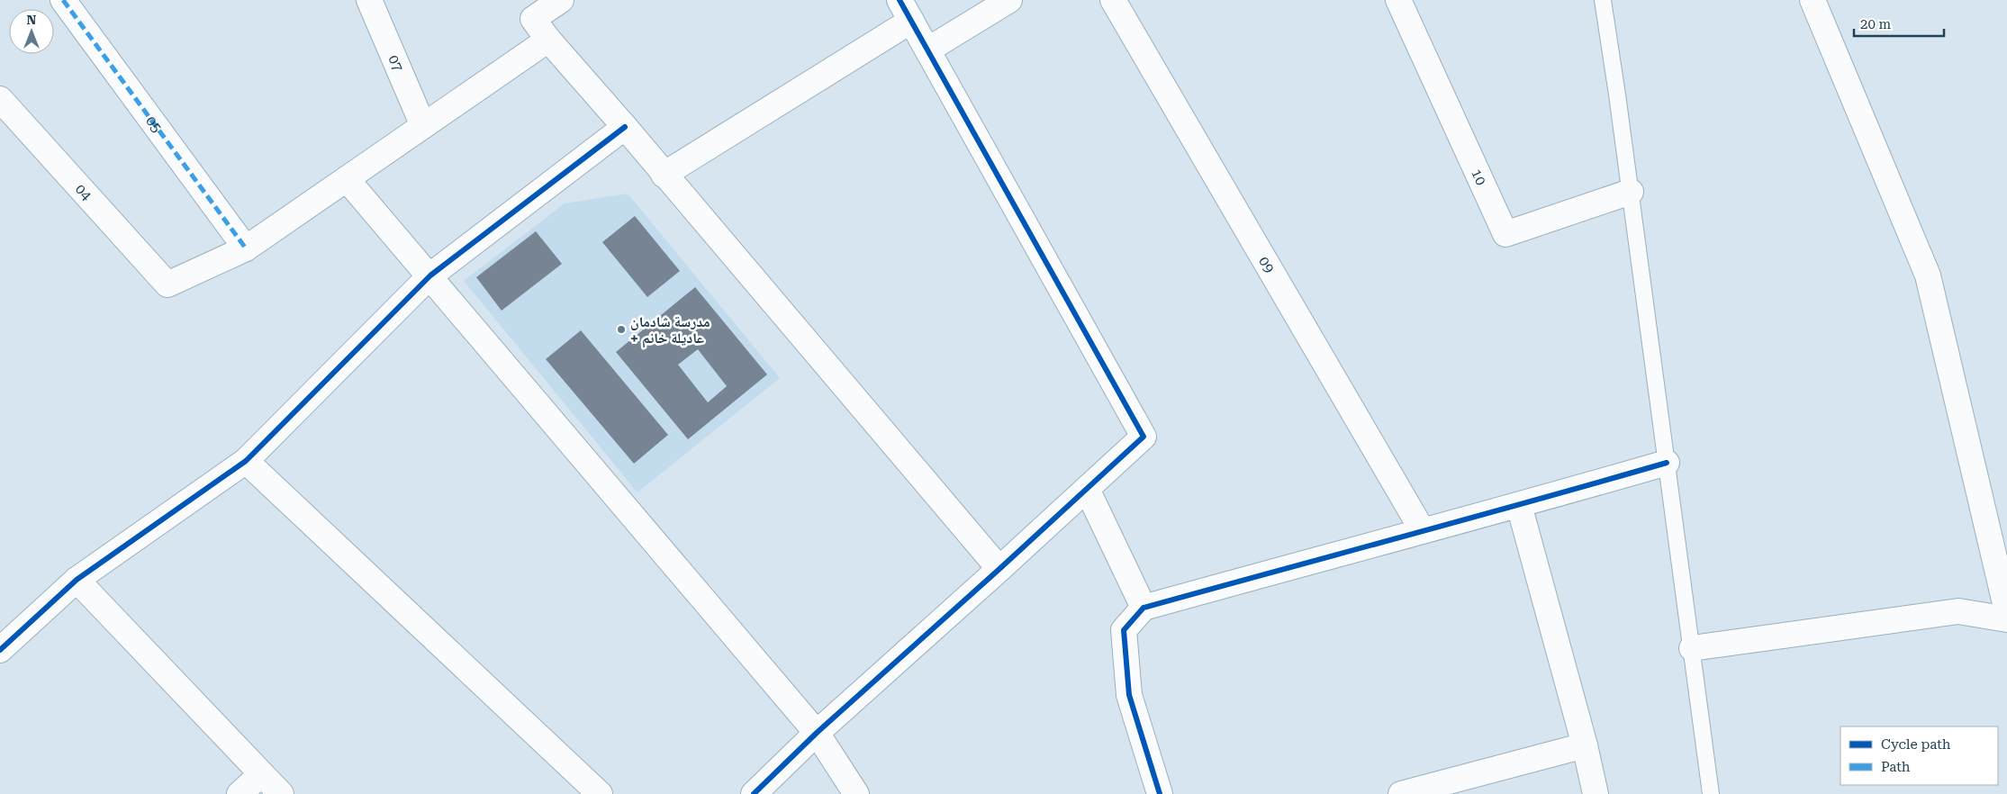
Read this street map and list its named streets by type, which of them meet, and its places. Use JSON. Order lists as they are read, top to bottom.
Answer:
{
  "streets": {
    "street": [
      "07",
      "05",
      "10",
      "04",
      "09"
    ]
  },
  "crossings": [
    ["05", "04"]
  ],
  "places": ["مدرسة شادمان + عاديلة خانم"],
  "legend": ["Cycle path", "Path"],
  "scale_bar": "20 m",
  "north": "top"
}
